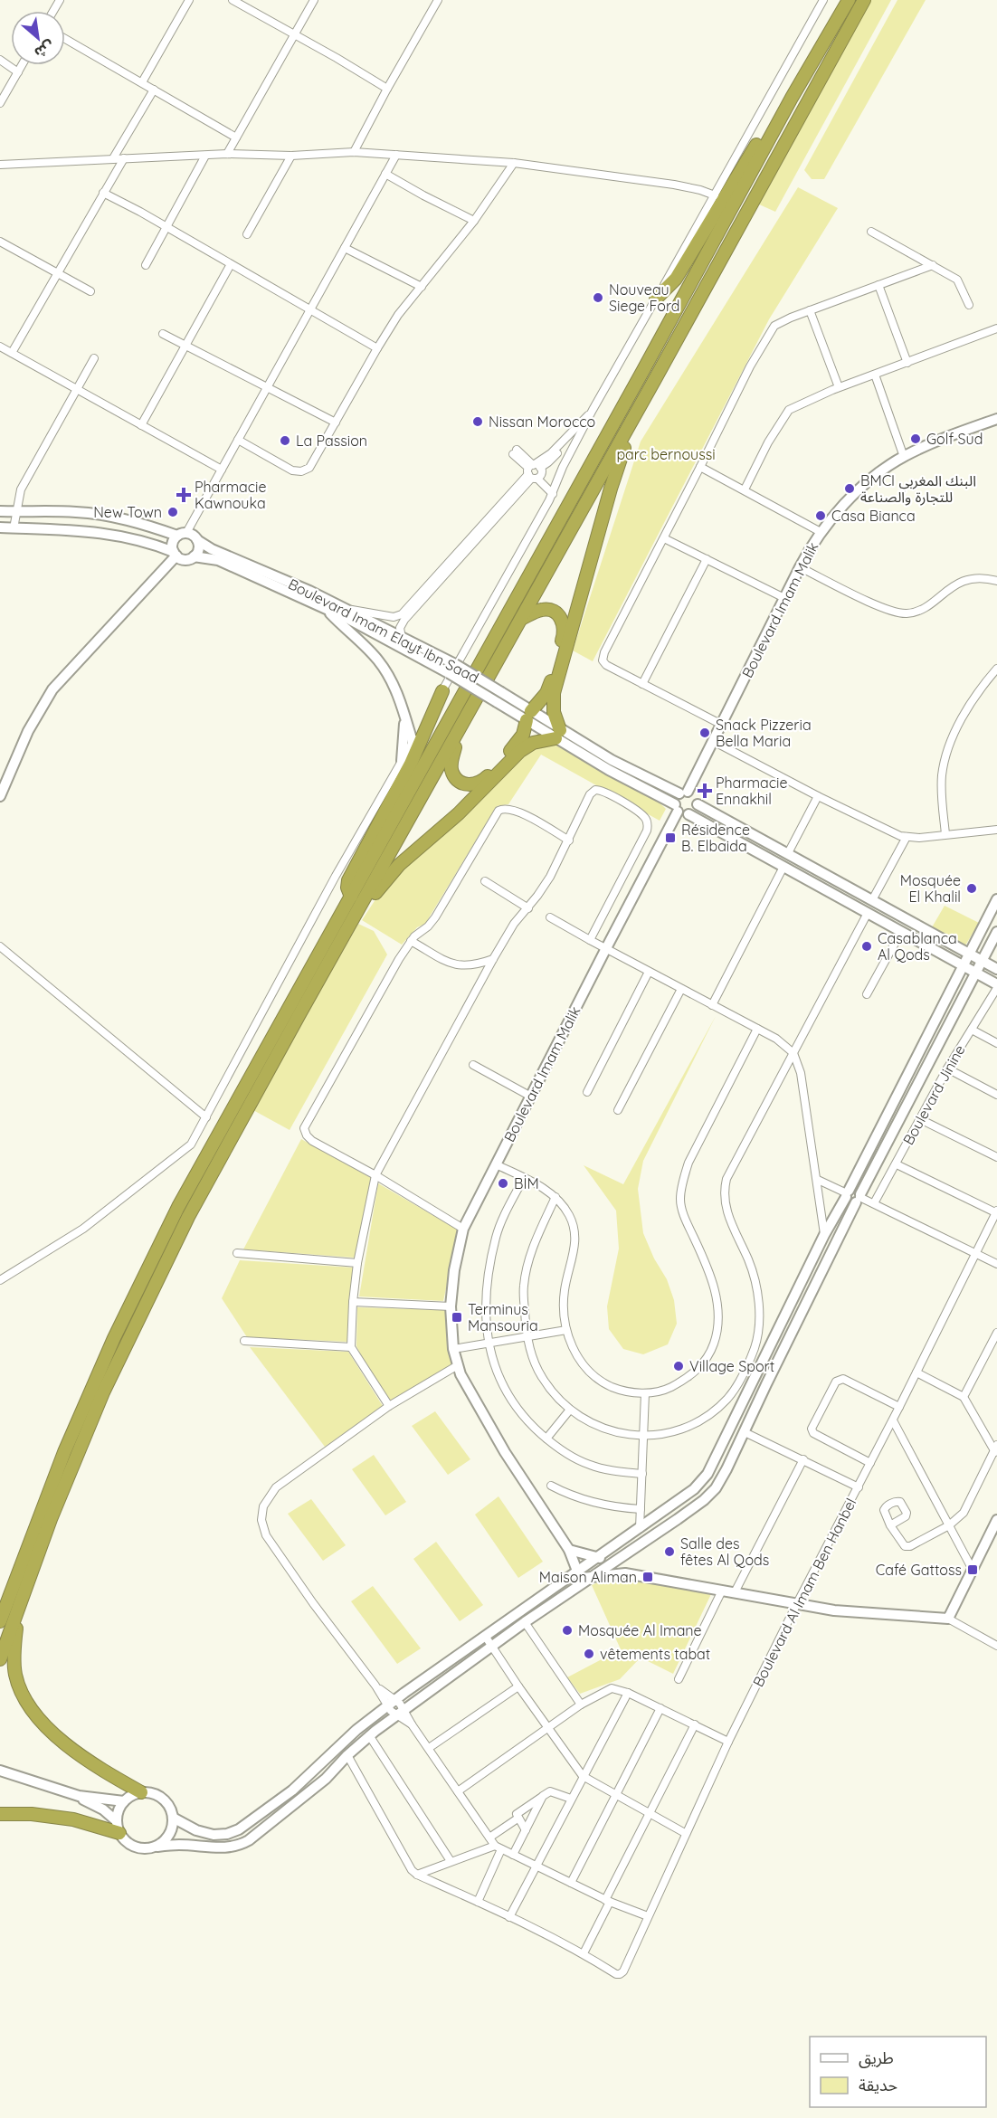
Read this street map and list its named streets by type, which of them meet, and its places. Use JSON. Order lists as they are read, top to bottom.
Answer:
{
  "streets": {
    "street": [
      "Boulevard Imam Malik",
      "Boulevard Imam Elayt Ibn Saad",
      "Boulevard Jinine",
      "Boulevard Al Imam Ben Hanbel"
    ]
  },
  "crossings": [
    ["Boulevard Imam Malik", "Boulevard Imam Elayt Ibn Saad"]
  ],
  "parks": ["parc bernoussi"],
  "places": {
    "other": [
      "Nouveau Siege Ford",
      "Nissan Morocco",
      "Golf Sud",
      "La Passion",
      "BMCI البنك المغربي للتجارة والصناعة",
      "New Town",
      "Casa Bianca",
      "Snack Pizzeria Bella Maria",
      "Mosquée El Khalil",
      "Casablanca Al Qods",
      "BİM",
      "Village Sport",
      "Salle des fêtes Al Qods",
      "Mosquée Al Imane",
      "vêtements tabat"
    ],
    "health": ["Pharmacie Kawnouka", "Pharmacie Ennakhil"],
    "transit": [
      "Résidence B. Elbaida",
      "Terminus Mansouria",
      "Café Gattoss",
      "Maison Aliman"
    ]
  },
  "legend": ["طريق", "حديقة"],
  "north": "bottom right"
}
